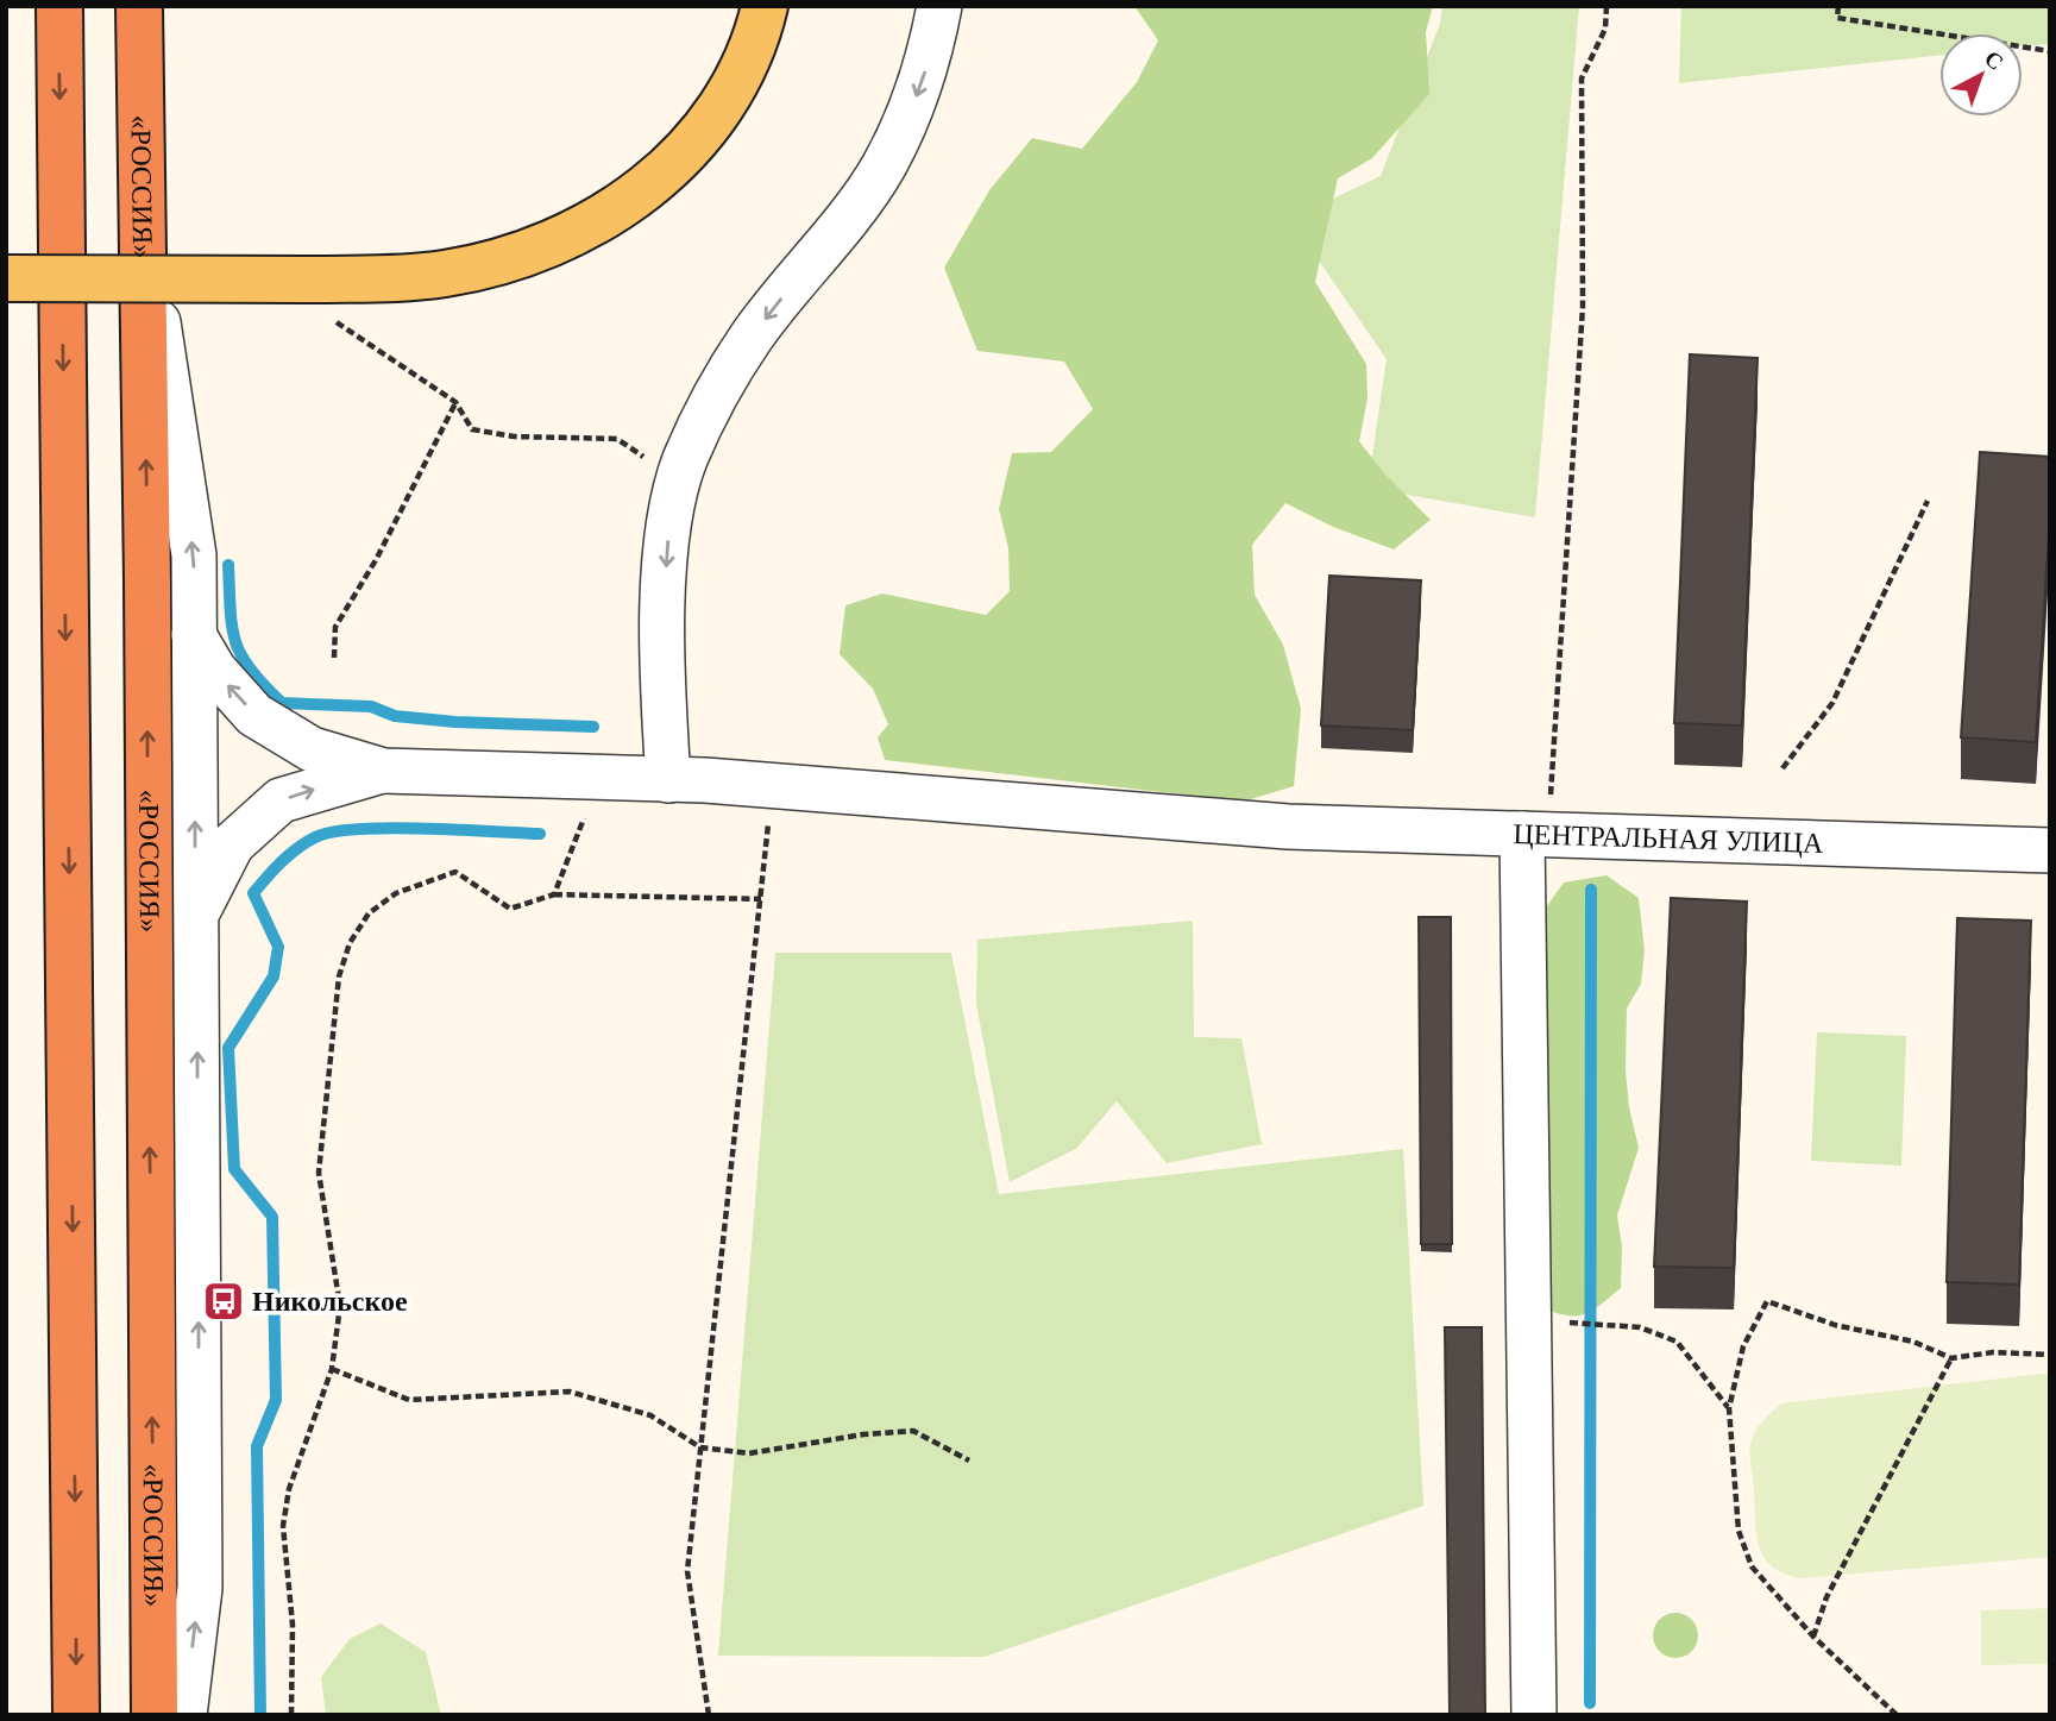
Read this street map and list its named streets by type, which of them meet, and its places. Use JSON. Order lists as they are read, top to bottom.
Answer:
{
  "streets": {
    "highway": ["«РОССИЯ»"],
    "street": ["ЦЕНТРАЛЬНАЯ УЛИЦА"]
  },
  "places": {
    "bus stop": ["Никольское"]
  },
  "north": "top right"
}
